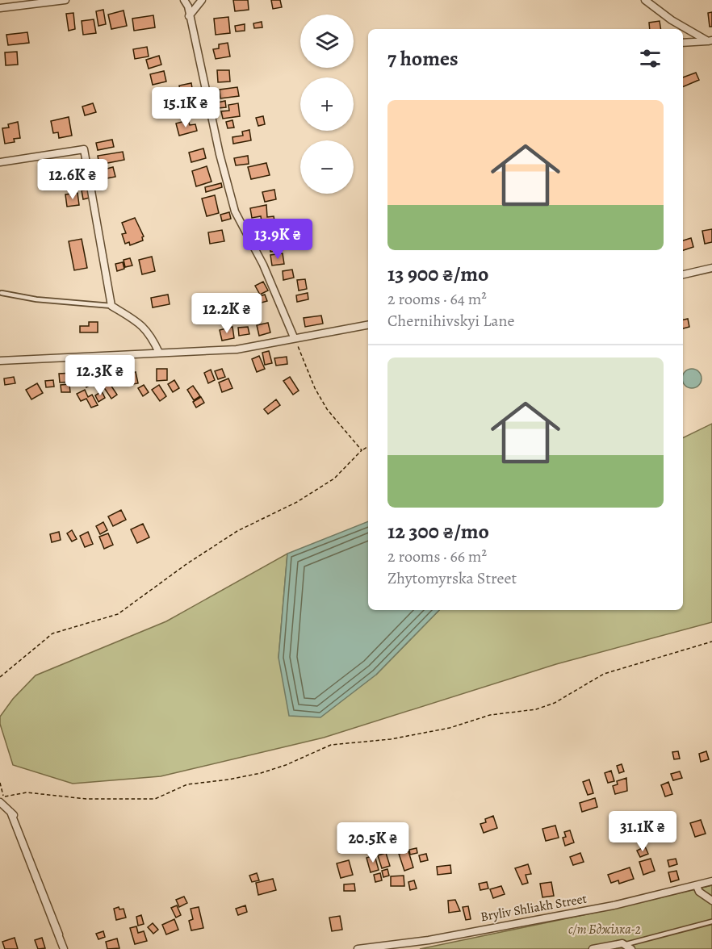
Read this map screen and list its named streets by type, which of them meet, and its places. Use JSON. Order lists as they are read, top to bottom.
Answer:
{
  "streets": {
    "street": ["Bryliv Shliakh Street"]
  },
  "parks": ["с/т Бджілка-2"],
  "page": {
    "map_buttons": ["+", "−"],
    "heading": "7 homes",
    "price": [
      "15.1K ₴",
      "12.6K ₴",
      "13.9K ₴",
      "12.2K ₴",
      "12.3K ₴",
      "31.1K ₴",
      "20.5K ₴"
    ],
    "list": [
      {
        "name": "13 900 ₴/mo",
        "note": "2 rooms · 64 m² · Chernihivskyi Lane"
      },
      {
        "name": "12 300 ₴/mo",
        "note": "2 rooms · 66 m² · Zhytomyrska Street"
      }
    ]
  }
}
